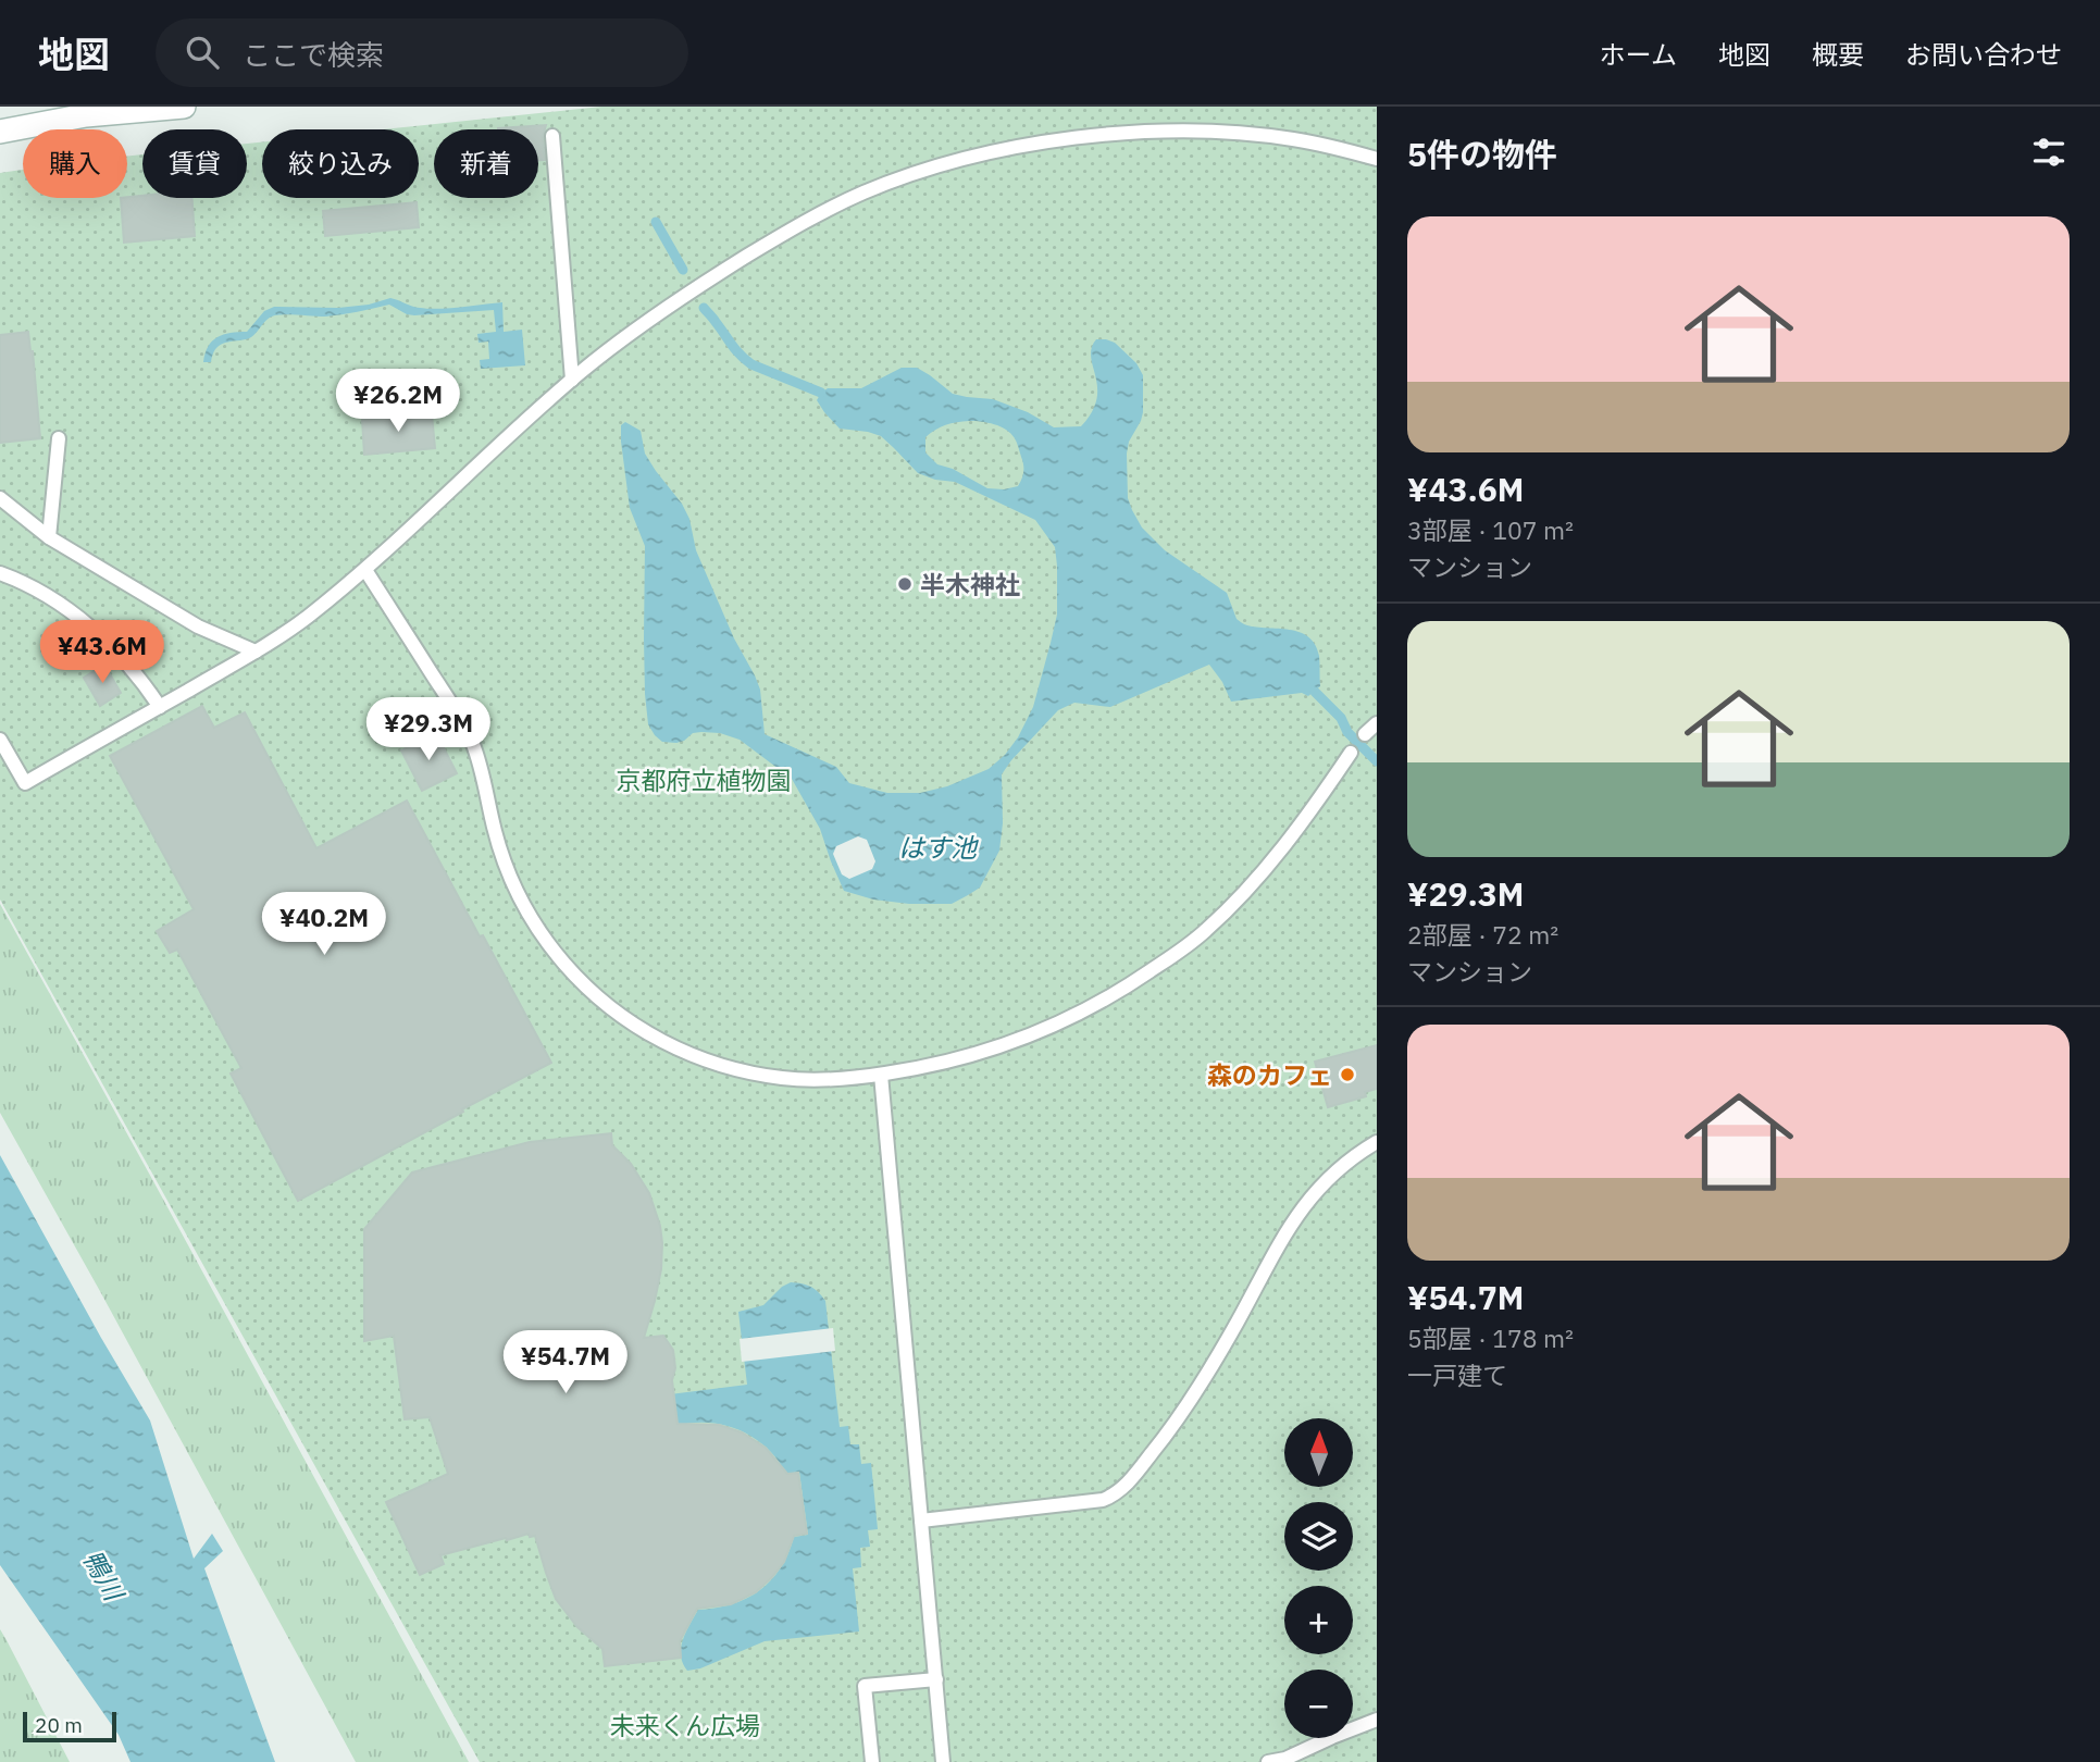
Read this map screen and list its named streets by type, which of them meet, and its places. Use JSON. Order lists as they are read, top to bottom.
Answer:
{
  "water": ["はす池", "鴨川"],
  "parks": ["京都府立植物園", "未来くん広場"],
  "places": ["半木神社", "森のカフェ"],
  "scale_bar": "20 m",
  "north": "top",
  "page": {
    "header": "地図",
    "search": "ここで検索",
    "nav": [
      "ホーム",
      "地図",
      "概要",
      "お問い合わせ"
    ],
    "heading": "5件の物件",
    "chip": [
      "購入",
      "賃貸",
      "絞り込み",
      "新着"
    ],
    "list": [
      {
        "name": "¥43.6M",
        "note": "3部屋 · 107 m² · マンション"
      },
      {
        "name": "¥29.3M",
        "note": "2部屋 · 72 m² · マンション"
      },
      {
        "name": "¥54.7M",
        "note": "5部屋 · 178 m² · 一戸建て"
      }
    ],
    "price": [
      "¥26.2M",
      "¥43.6M",
      "¥29.3M",
      "¥40.2M",
      "¥54.7M"
    ],
    "map_buttons": ["+", "−"],
    "scale": "20 m"
  }
}
